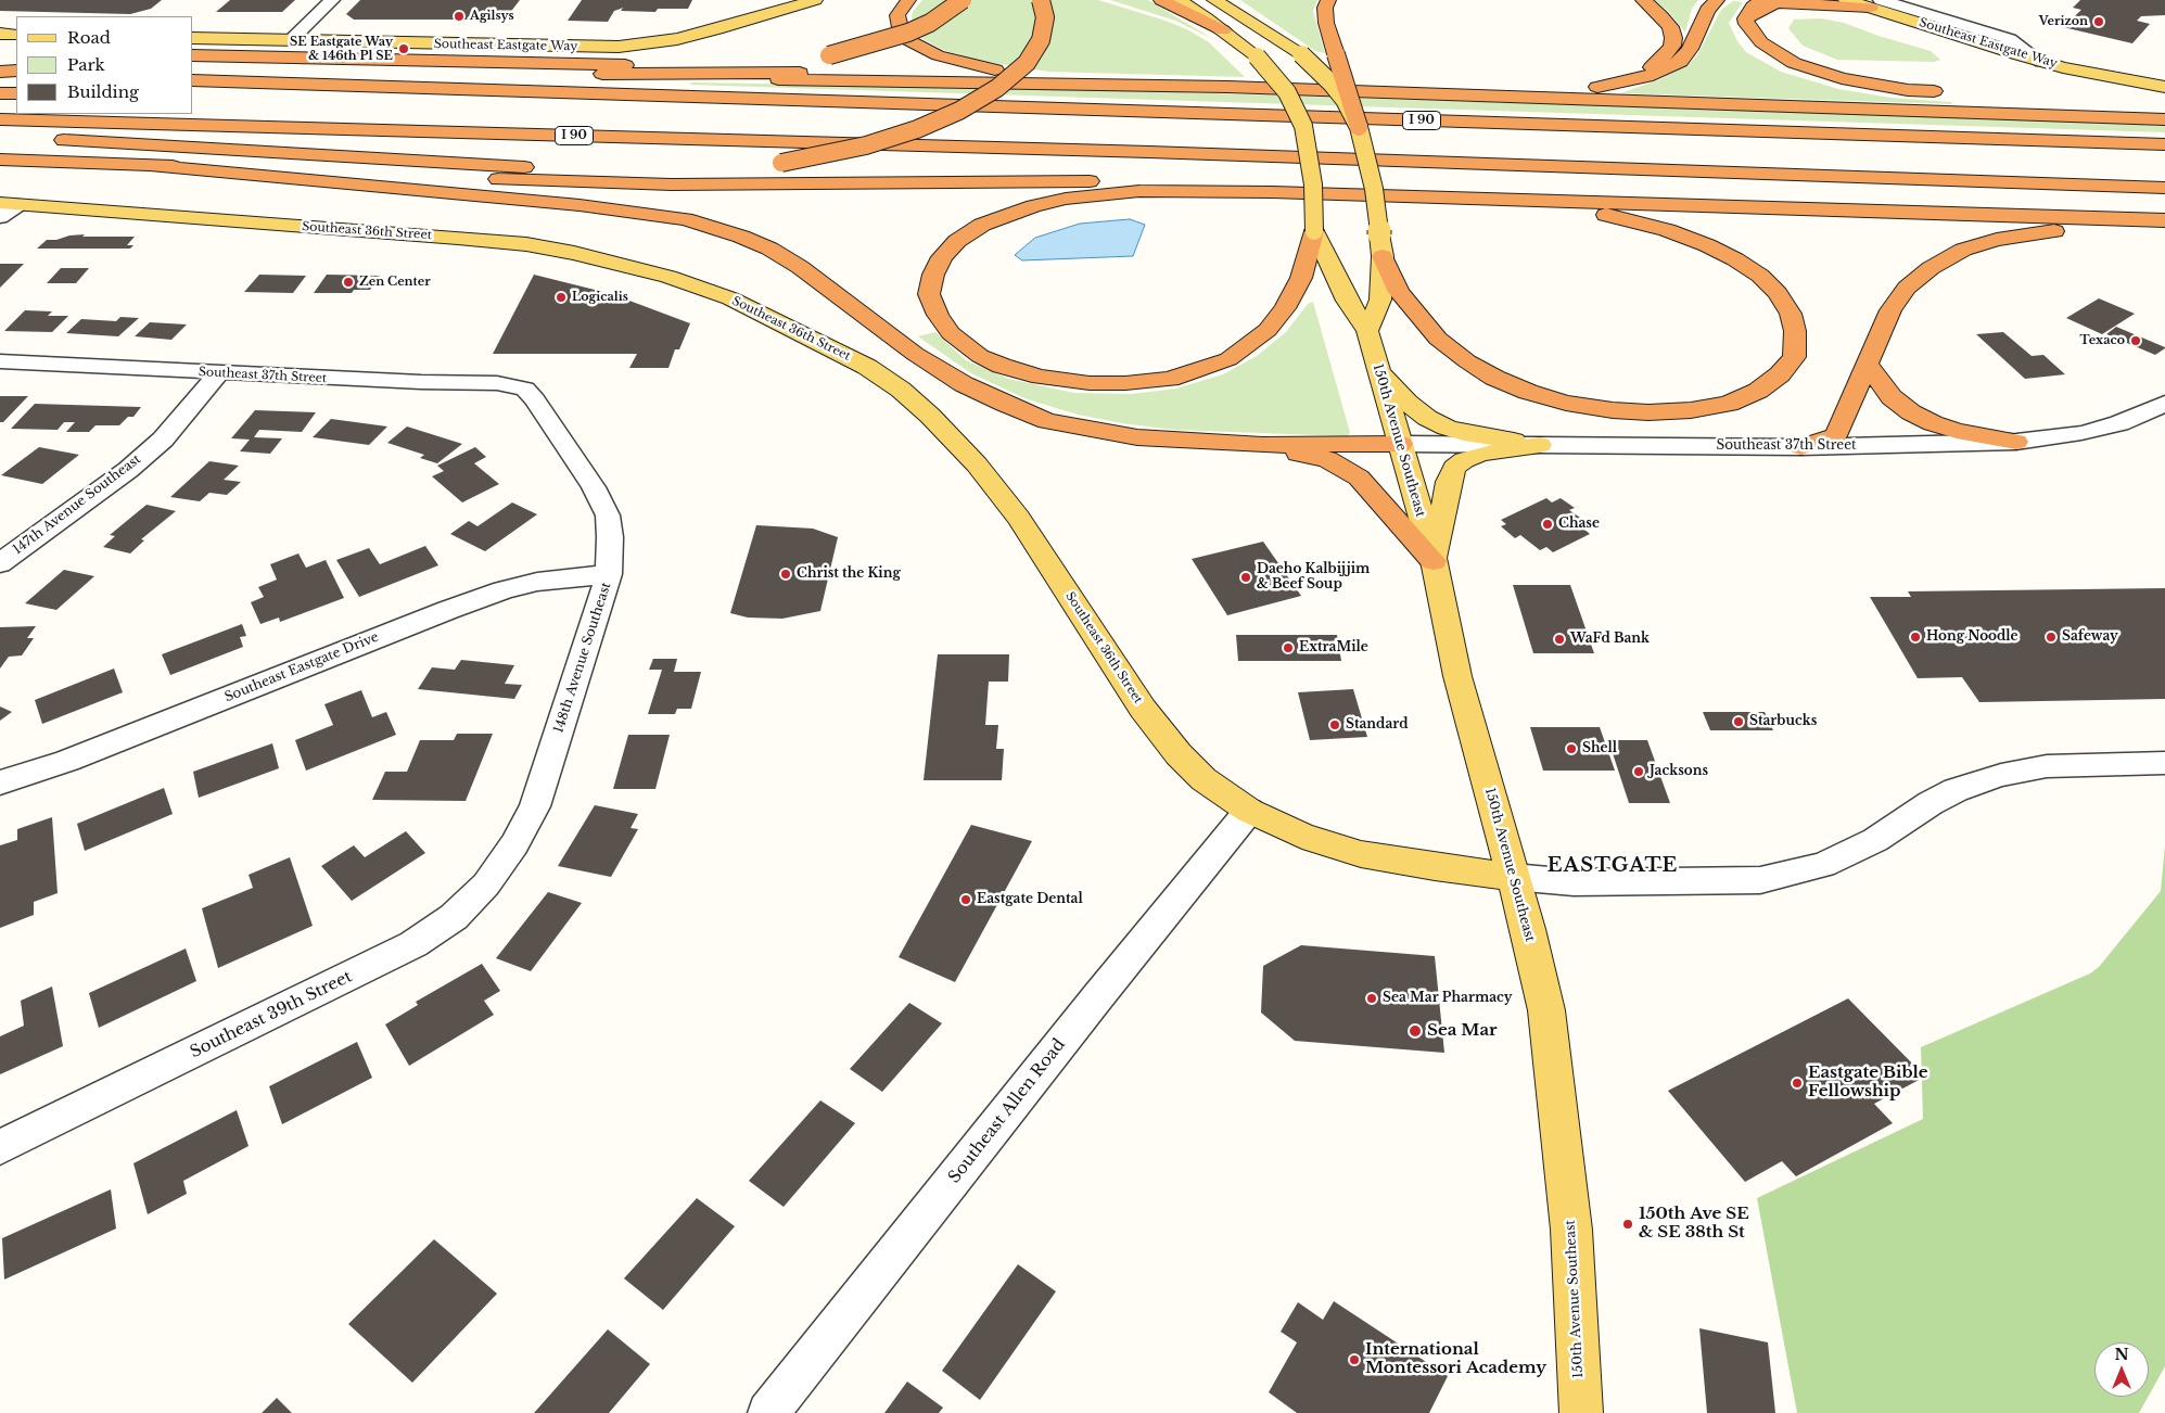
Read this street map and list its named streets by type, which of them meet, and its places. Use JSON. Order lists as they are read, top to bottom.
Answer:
{
  "streets": {
    "highway": ["I 90"],
    "main road": ["Southeast Eastgate Way", "Southeast 36th Street", "150th Avenue Southeast"],
    "street": [
      "Southeast 37th Street",
      "147th Avenue Southeast",
      "148th Avenue Southeast",
      "Southeast Eastgate Drive",
      "Southeast 39th Street",
      "Southeast Allen Road"
    ]
  },
  "crossings": [
    ["Southeast 36th Street", "150th Avenue Southeast"],
    ["Southeast 36th Street", "Southeast Allen Road"],
    ["Southeast 37th Street", "150th Avenue Southeast"],
    ["Southeast 37th Street", "147th Avenue Southeast"],
    ["Southeast 37th Street", "148th Avenue Southeast"],
    ["148th Avenue Southeast", "Southeast Eastgate Drive"],
    ["148th Avenue Southeast", "Southeast 39th Street"]
  ],
  "districts": ["EASTGATE"],
  "places": [
    "Agilsys",
    "Verizon",
    "SE Eastgate Way & 146th Pl SE",
    "Zen Center",
    "Logicalis",
    "Texaco",
    "Chase",
    "Christ the King",
    "Daeho Kalbijjim & Beef Soup",
    "Hong Noodle",
    "Safeway",
    "WaFd Bank",
    "ExtraMile",
    "Starbucks",
    "Standard",
    "Shell",
    "Jacksons",
    "Eastgate Dental",
    "Sea Mar Pharmacy",
    "Sea Mar",
    "Eastgate Bible Fellowship",
    "150th Ave SE & SE 38th St",
    "International Montessori Academy"
  ],
  "legend": ["Road", "Park", "Building"],
  "north": "top"
}
